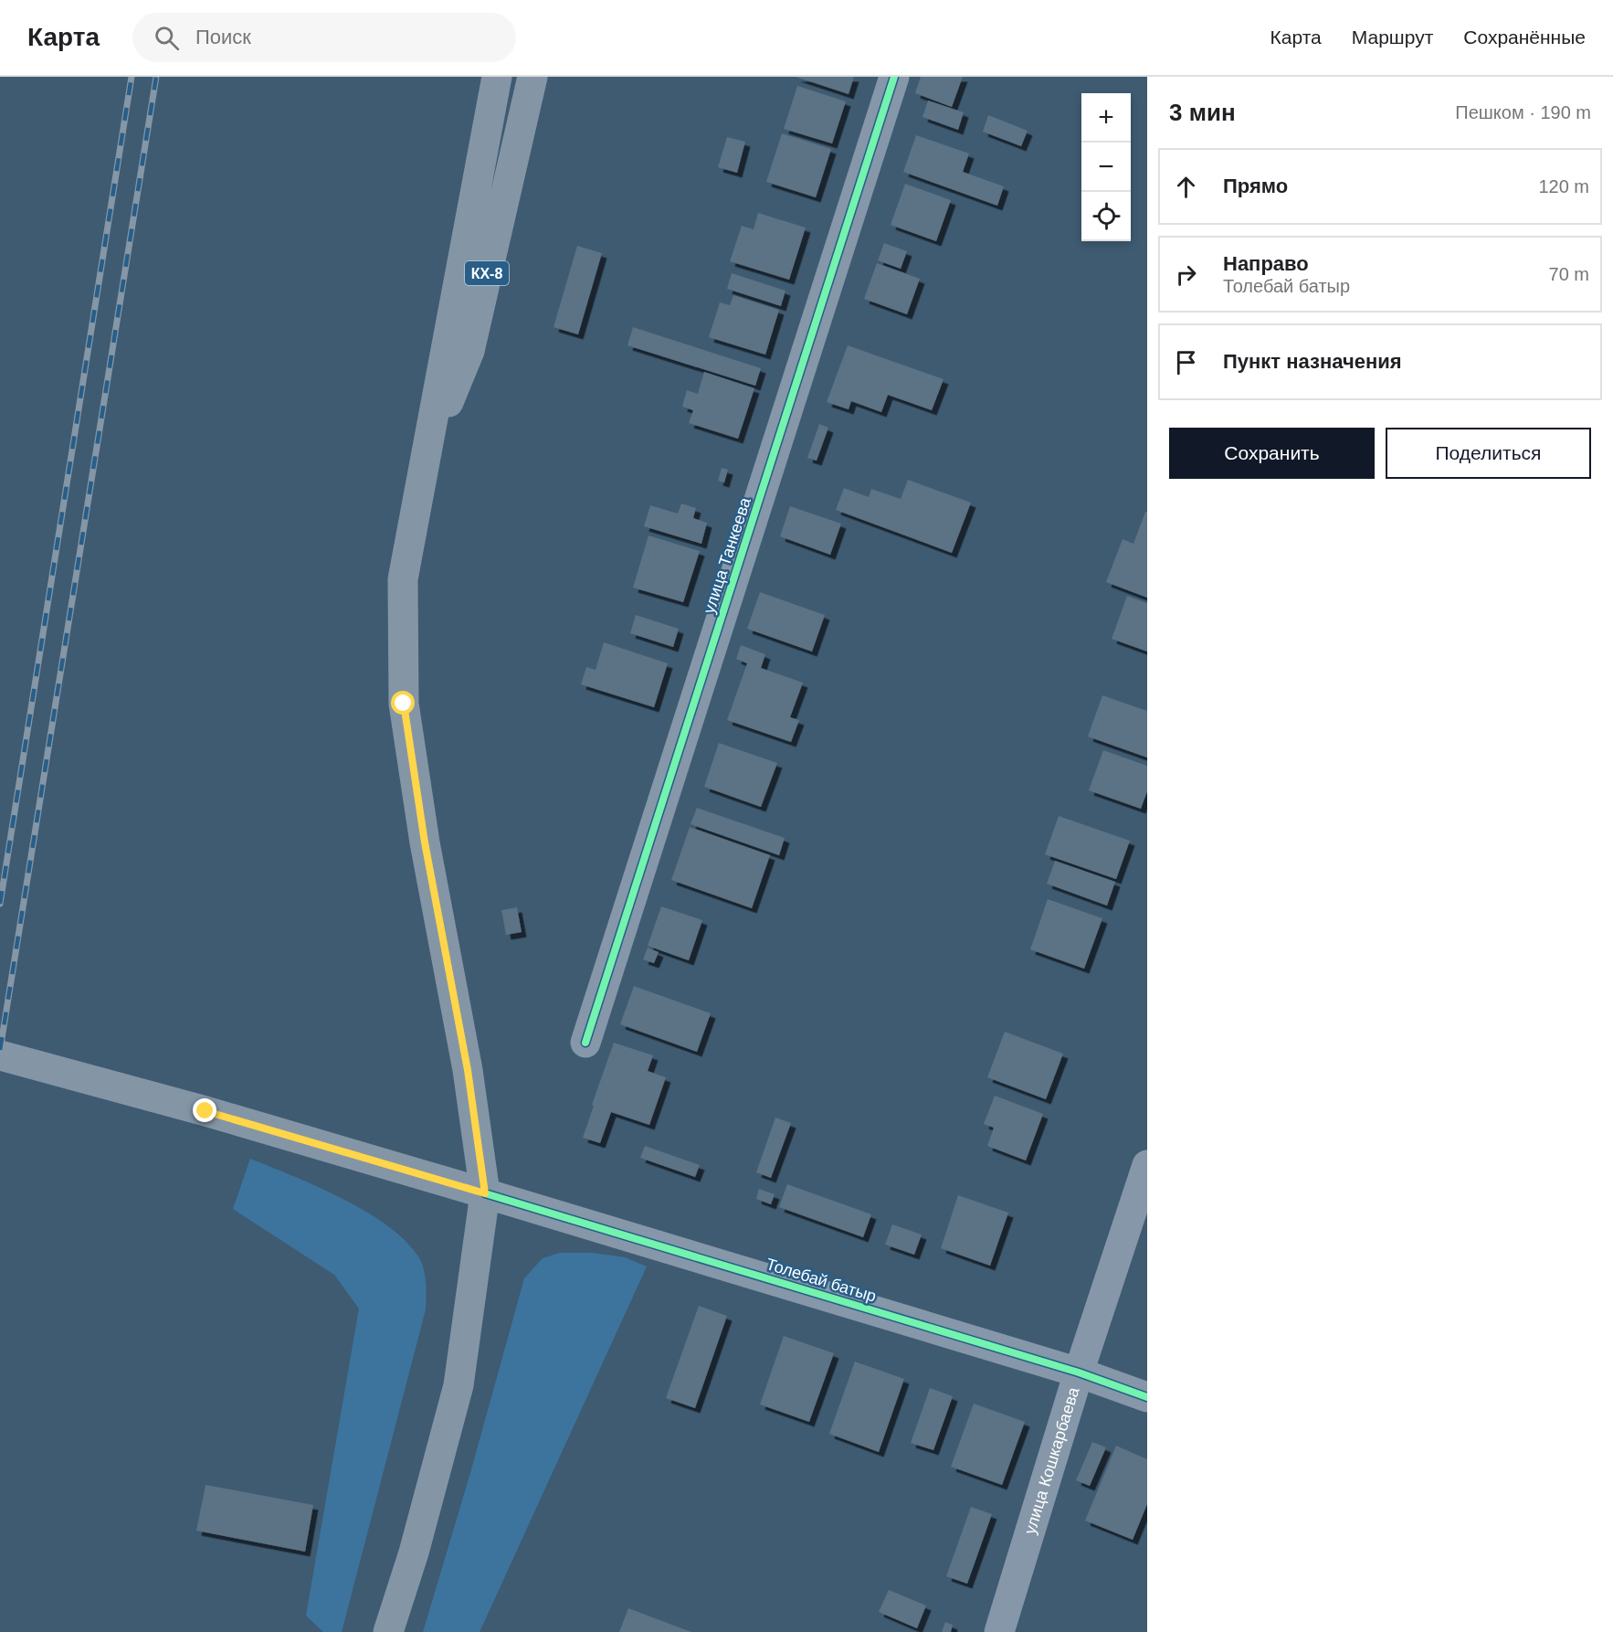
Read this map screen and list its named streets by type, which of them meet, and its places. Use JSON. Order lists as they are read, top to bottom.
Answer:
{
  "streets": {
    "main road": ["КХ-8", "Толебай батыр"],
    "street": ["улица Танкеева", "улица Кошкарбаева"]
  },
  "crossings": [
    ["КХ-8", "Толебай батыр"],
    ["Толебай батыр", "улица Кошкарбаева"]
  ],
  "page": {
    "header": "Карта",
    "search": "Поиск",
    "nav": ["Карта", "Маршрут", "Сохранённые"],
    "heading": ["3 мин", "Пешком · 190 m"],
    "map_buttons": ["+", "−"],
    "list": [
      ["Прямо", "120 m"],
      ["Направо", "Толебай батыр", "70 m"],
      "Пункт назначения"
    ],
    "buttons": ["Сохранить", "Поделиться"]
  }
}
